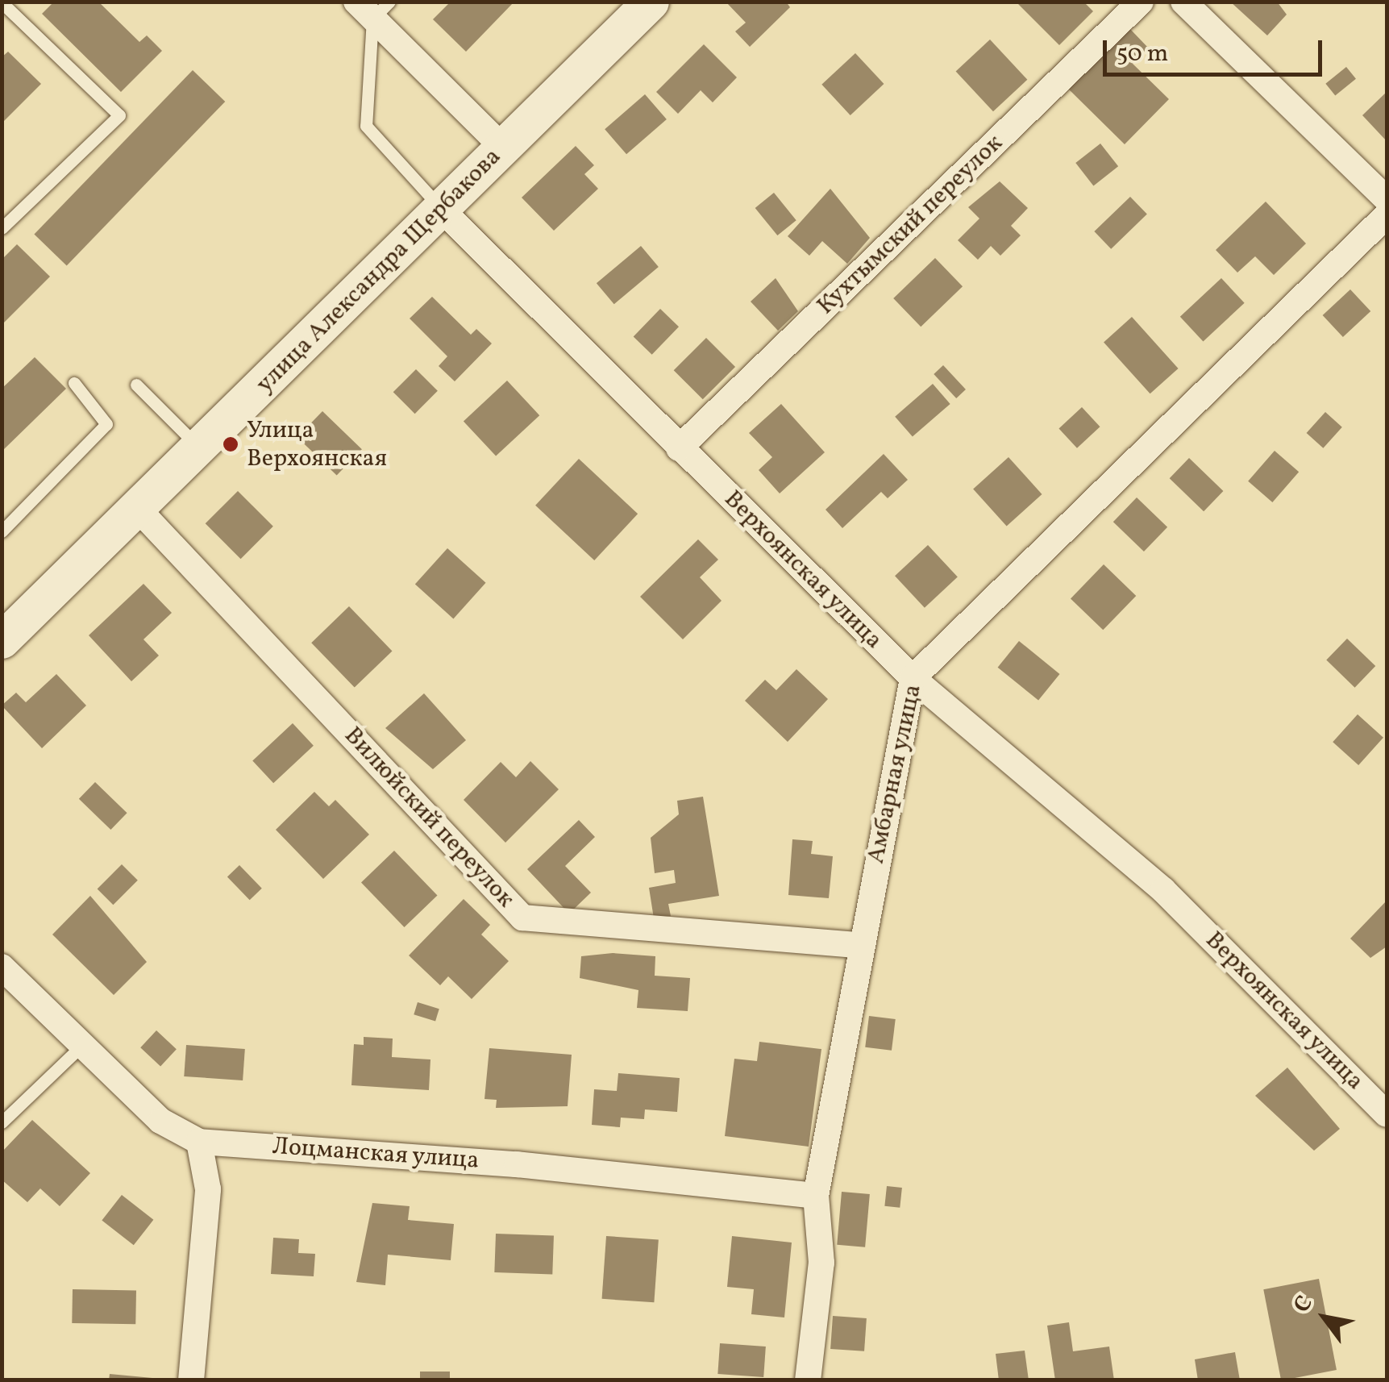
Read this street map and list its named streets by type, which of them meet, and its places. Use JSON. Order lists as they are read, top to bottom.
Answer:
{
  "streets": {
    "street": [
      "Кухтымский переулок",
      "улица Александра Щербакова",
      "Верхоянская улица",
      "Амбарная улица",
      "Вилюйский переулок",
      "Лоцманская улица"
    ]
  },
  "crossings": [
    ["Кухтымский переулок", "Верхоянская улица"],
    ["улица Александра Щербакова", "Верхоянская улица"],
    ["улица Александра Щербакова", "Вилюйский переулок"],
    ["Верхоянская улица", "Амбарная улица"],
    ["Амбарная улица", "Вилюйский переулок"],
    ["Амбарная улица", "Лоцманская улица"]
  ],
  "places": ["Улица Верхоянская"],
  "scale_bar": "50 m",
  "north": "top left"
}
